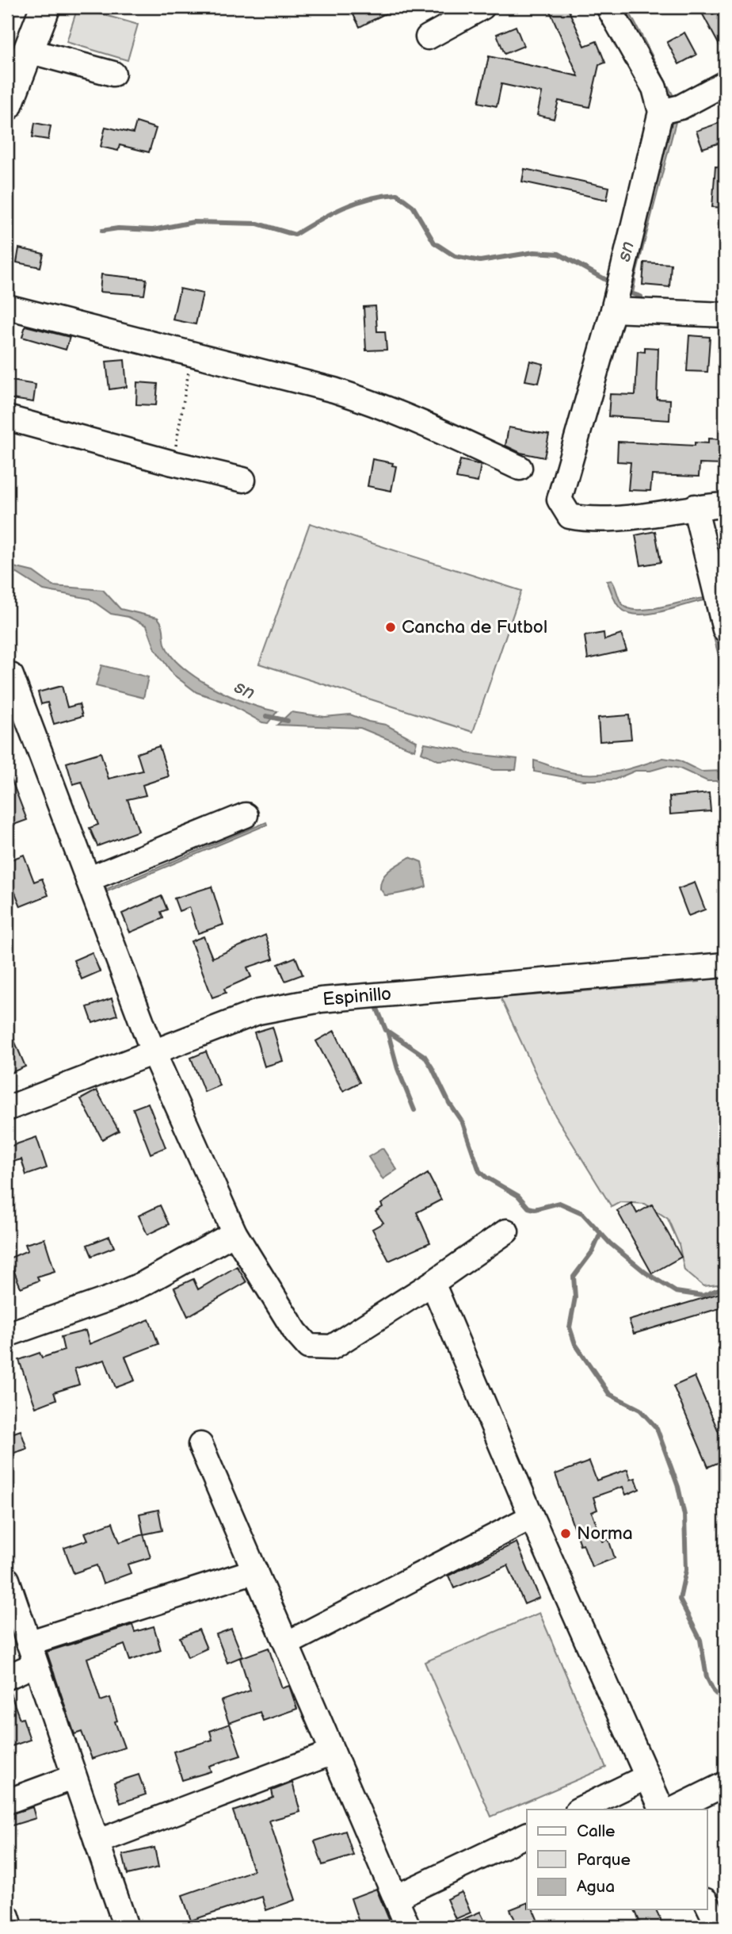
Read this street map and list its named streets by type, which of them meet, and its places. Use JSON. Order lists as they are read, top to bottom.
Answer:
{
  "streets": {
    "street": ["Espinillo"]
  },
  "water": ["sn"],
  "places": ["Cancha de Futbol", "Norma"],
  "legend": ["Calle", "Parque", "Agua"]
}
